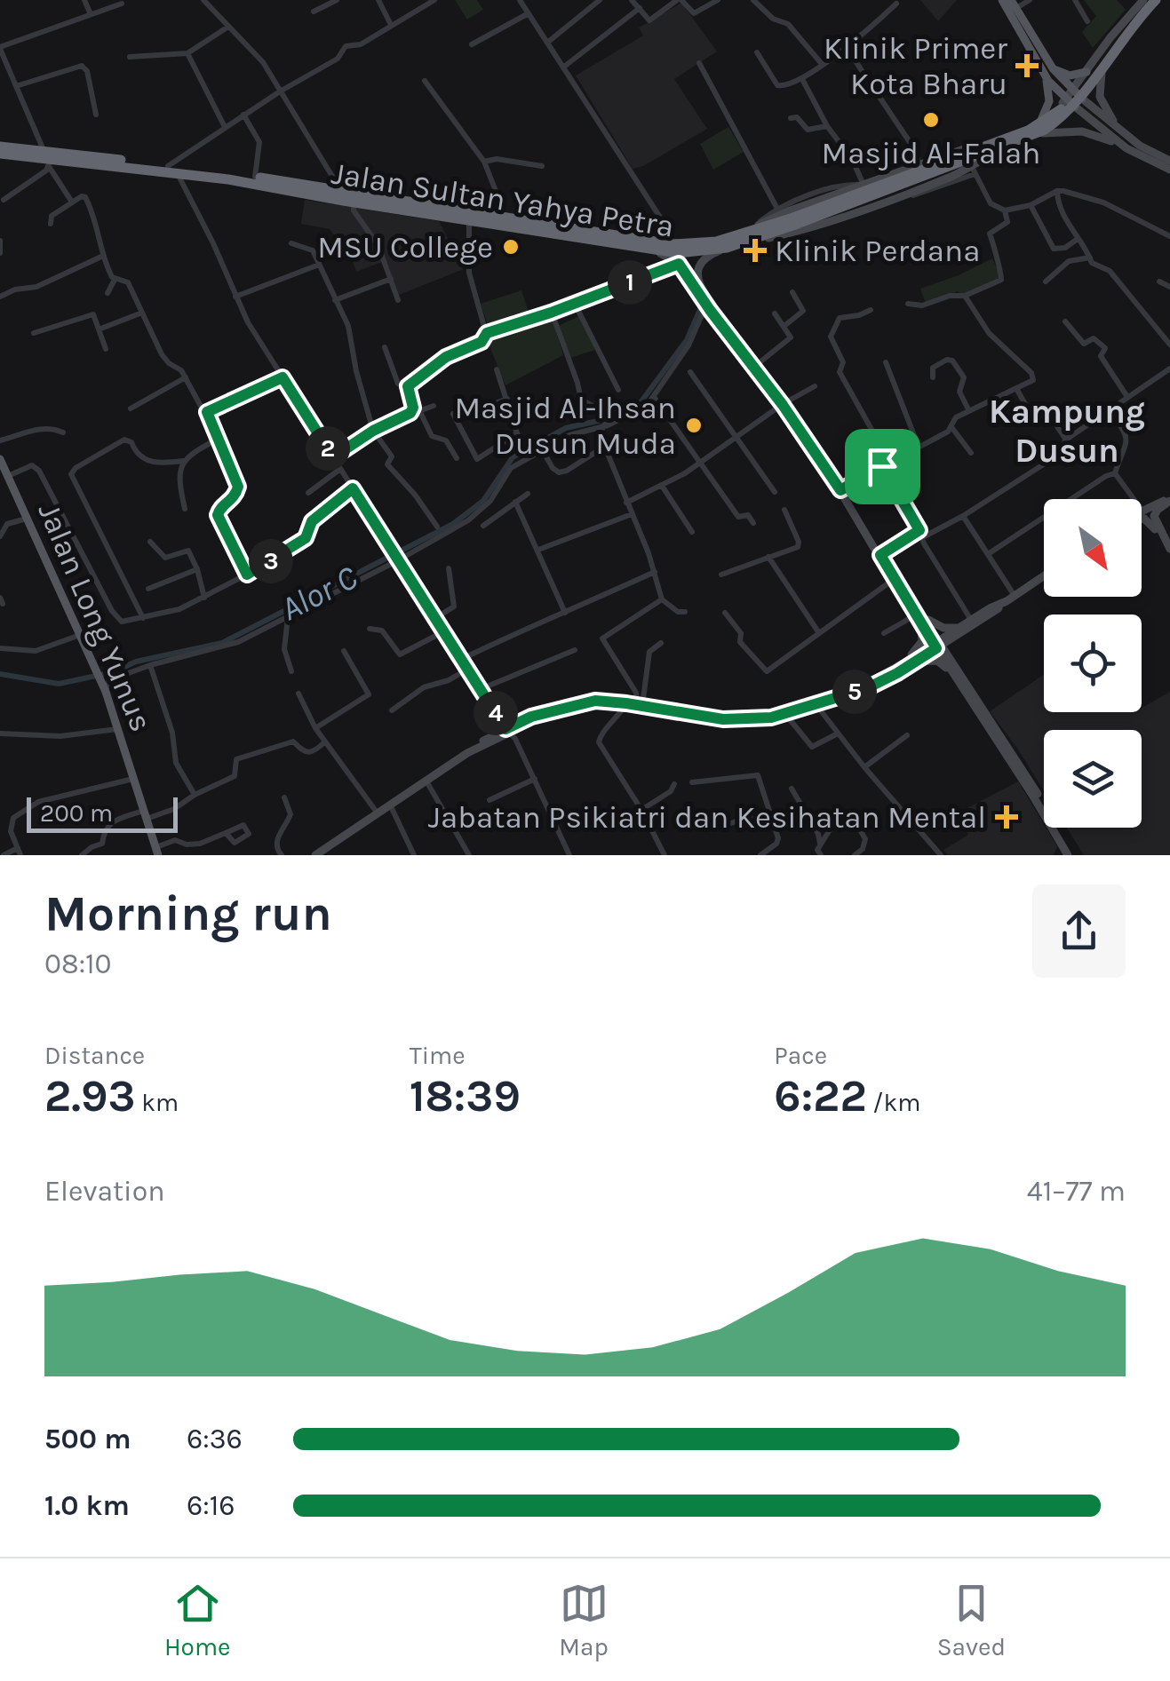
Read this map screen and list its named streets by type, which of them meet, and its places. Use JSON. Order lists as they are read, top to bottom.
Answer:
{
  "streets": {
    "highway": ["Jalan Sultan Yahya Petra"],
    "main road": ["Jalan Long Yunus"]
  },
  "districts": ["Kampung Dusun"],
  "water": ["Alor C"],
  "places": {
    "health": ["Klinik Primer Kota Bharu", "Klinik Perdana", "Jabatan Psikiatri dan Kesihatan Mental"],
    "other": ["Masjid Al-Falah", "MSU College", "Masjid Al-Ihsan Dusun Muda"]
  },
  "scale_bar": "200 m",
  "north": "bottom right",
  "page": {
    "pins": [
      "1",
      "2",
      "3",
      "5",
      "4"
    ],
    "scale": "200 m",
    "heading": ["Morning run", "08:10"],
    "stats": [
      ["Distance", "2.93 km"],
      ["Time", "18:39"],
      ["Pace", "6:22 /km"]
    ],
    "chart": ["Elevation", "41–77 m"],
    "list": [
      {
        "name": "500 m",
        "note": "6:36"
      },
      {
        "name": "1.0 km",
        "note": "6:16"
      }
    ],
    "tabs": ["Home", "Map", "Saved"]
  }
}
